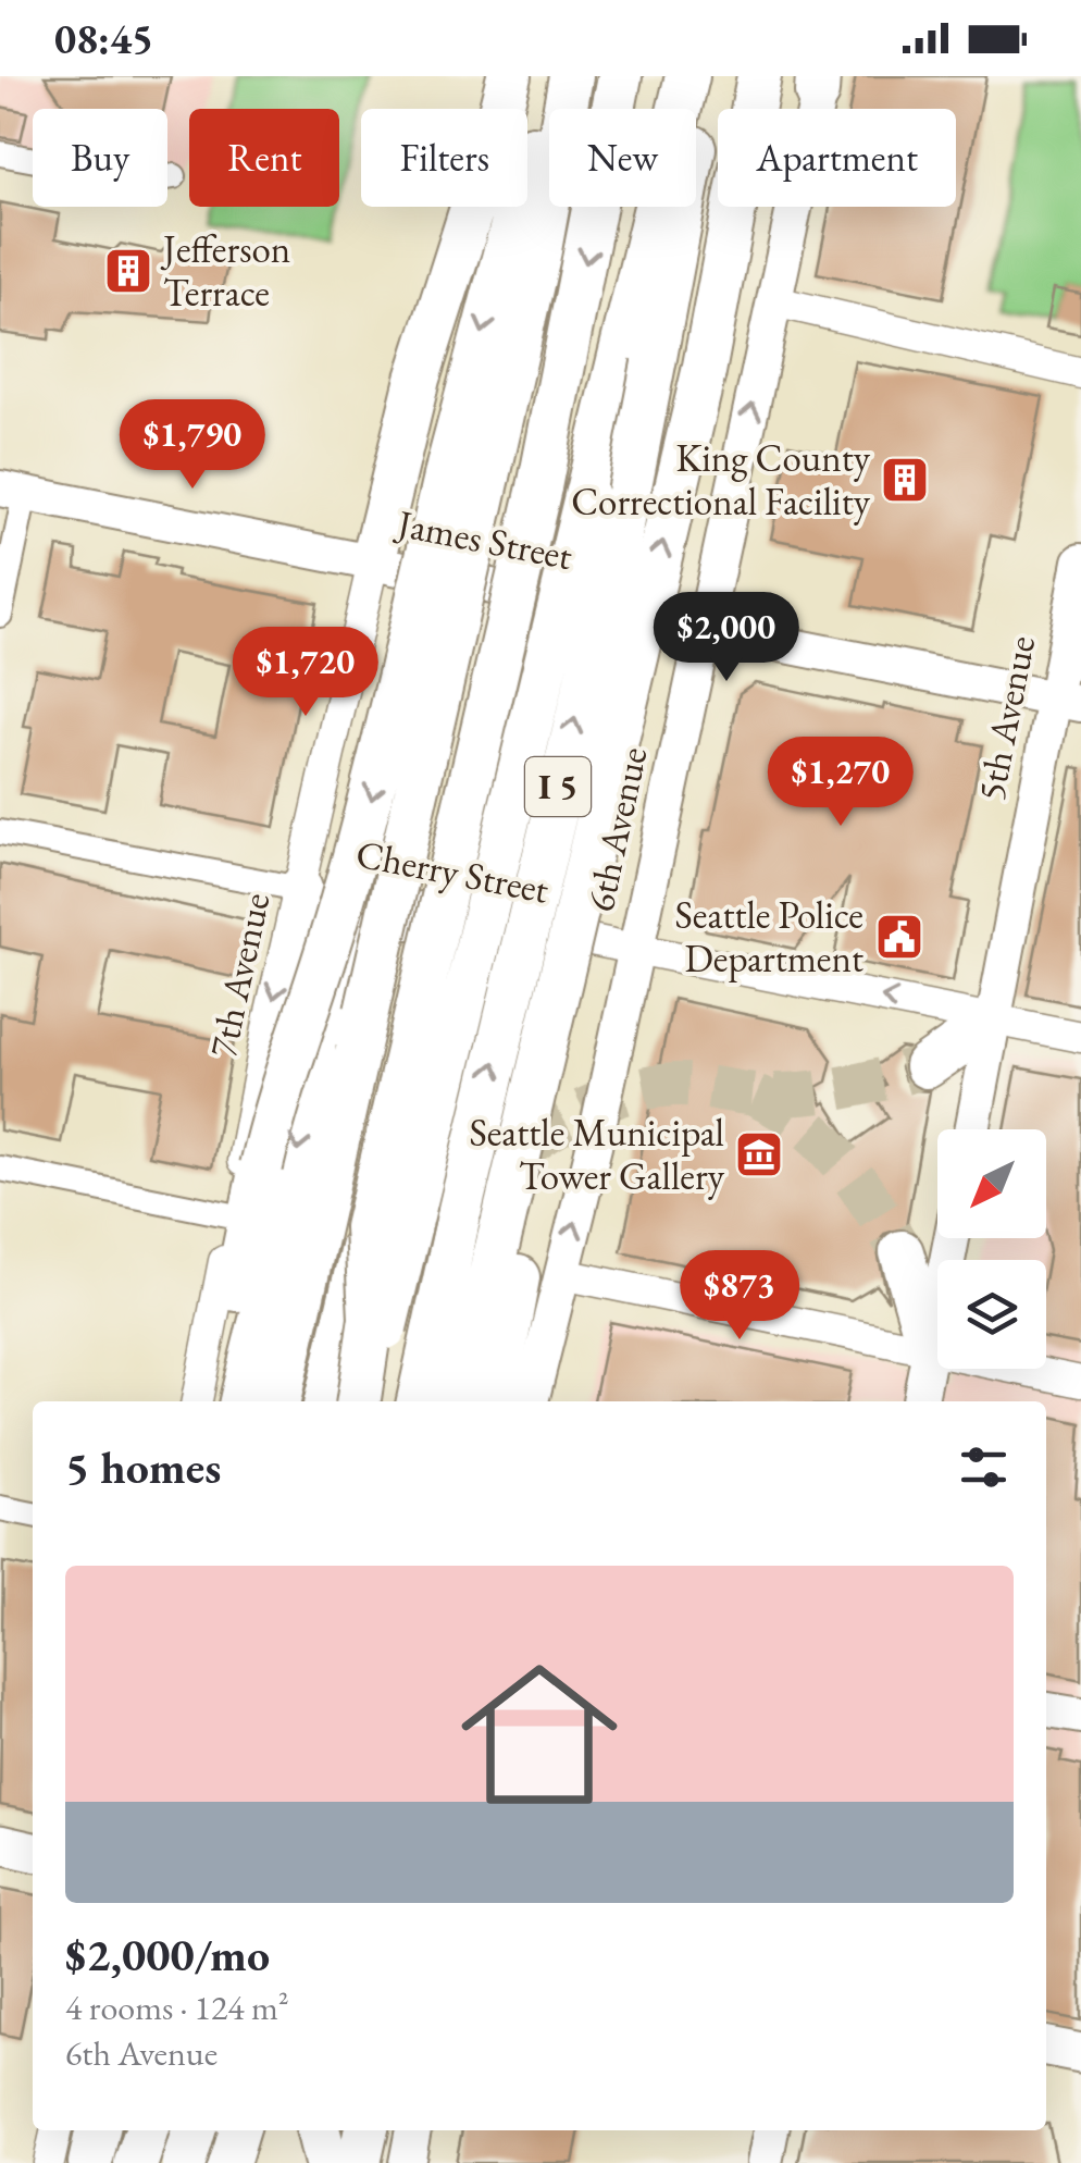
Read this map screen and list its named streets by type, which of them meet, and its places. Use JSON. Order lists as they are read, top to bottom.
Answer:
{
  "streets": {
    "highway": ["I 5"],
    "main road": ["James Street", "5th Avenue", "6th Avenue"],
    "street": ["Cherry Street", "7th Avenue"]
  },
  "crossings": [
    ["James Street", "5th Avenue"],
    ["James Street", "6th Avenue"],
    ["James Street", "7th Avenue"],
    ["5th Avenue", "Cherry Street"],
    ["6th Avenue", "Cherry Street"],
    ["Cherry Street", "7th Avenue"]
  ],
  "one_way": ["6th Avenue", "7th Avenue"],
  "places": {
    "building": ["Jefferson Terrace", "King County Correctional Facility"],
    "public building": ["Seattle Police Department"],
    "museum": ["Seattle Municipal Tower Gallery"]
  },
  "north": "bottom left",
  "page": {
    "status": "08:45",
    "chip": [
      "Buy",
      "Rent",
      "Filters",
      "New",
      "Apartment"
    ],
    "price": [
      "$1,790",
      "$2,000",
      "$1,720",
      "$1,270",
      "$873"
    ],
    "heading": "5 homes",
    "list": [
      {
        "name": "$2,000/mo",
        "note": "4 rooms · 124 m² · 6th Avenue"
      }
    ]
  }
}
